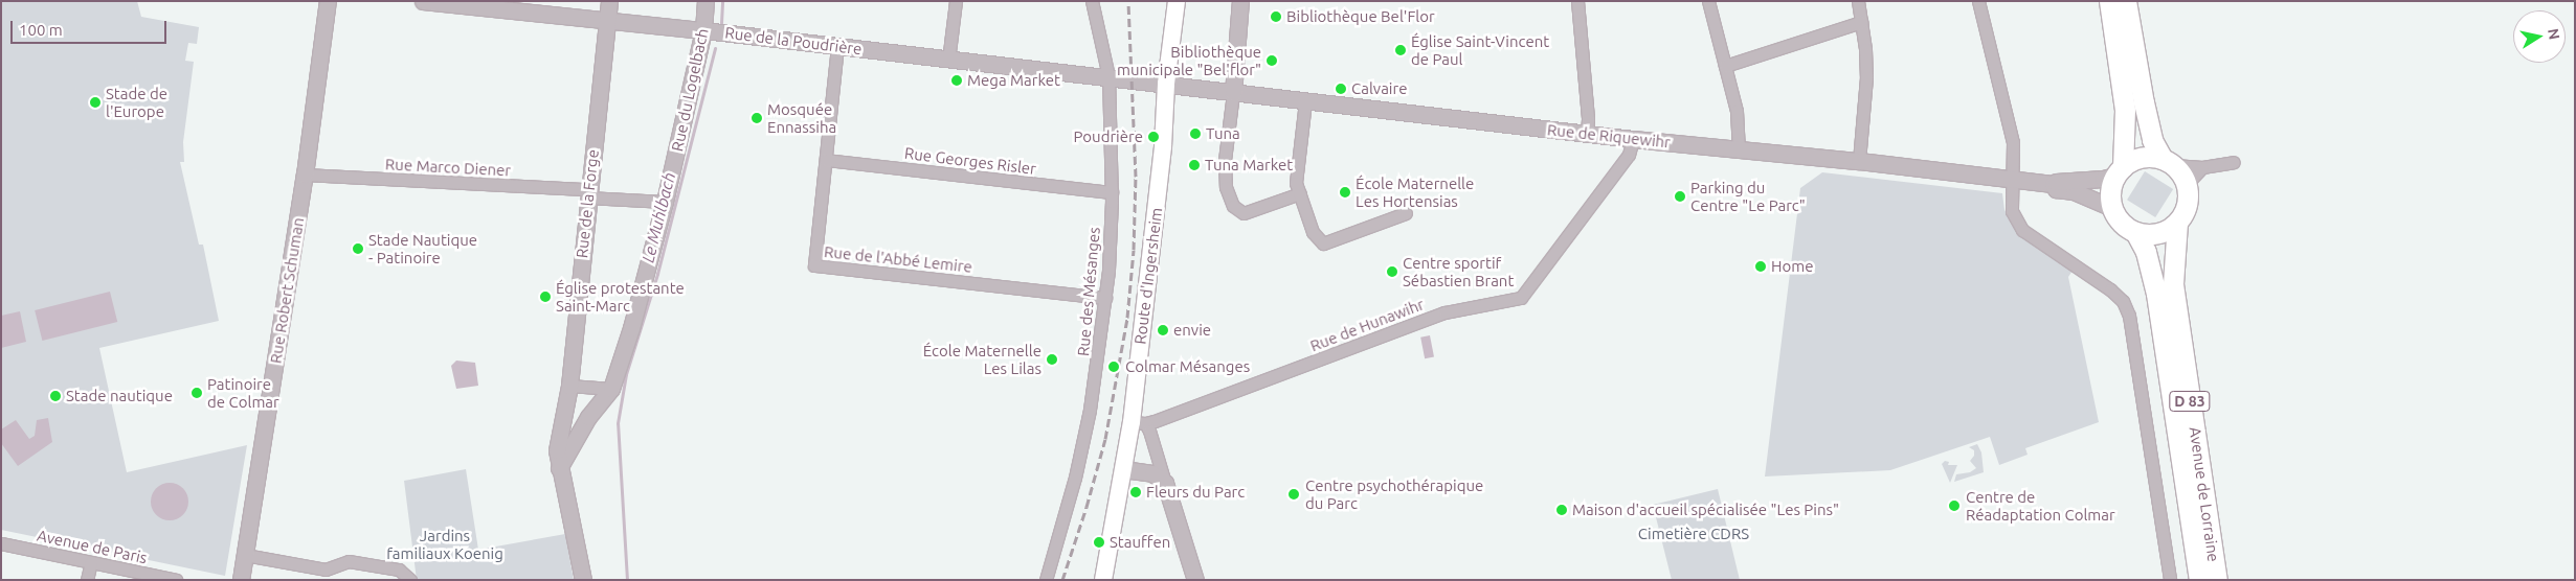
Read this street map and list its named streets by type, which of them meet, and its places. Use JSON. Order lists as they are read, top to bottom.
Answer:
{
  "streets": {
    "main road": ["Route d'Ingersheim", "D 83", "Avenue de Lorraine"],
    "street": [
      "Rue de la Poudrière",
      "Rue du Logelbach",
      "Rue de Riquewihr",
      "Rue Georges Risler",
      "Rue Marco Diener",
      "Rue de la Forge",
      "Rue de l'Abbé Lemire",
      "Rue Robert Schuman",
      "Rue des Mésanges",
      "Rue de Hunawihr",
      "Avenue de Paris"
    ]
  },
  "crossings": [
    ["Rue de la Poudrière", "Rue du Logelbach"],
    ["Rue de la Poudrière", "Rue de Riquewihr"],
    ["Rue de la Poudrière", "Rue de la Forge"],
    ["Rue de la Poudrière", "Rue de l'Abbé Lemire"],
    ["Rue de la Poudrière", "Route d'Ingersheim"],
    ["Rue de la Poudrière", "Rue des Mésanges"],
    ["Rue du Logelbach", "Rue Marco Diener"],
    ["Rue du Logelbach", "Rue de la Forge"],
    ["Rue de Riquewihr", "Route d'Ingersheim"],
    ["Rue de Riquewihr", "Rue de Hunawihr"],
    ["Rue de Riquewihr", "Avenue de Lorraine"],
    ["Rue Georges Risler", "Rue de l'Abbé Lemire"],
    ["Rue Georges Risler", "Rue des Mésanges"],
    ["Rue Marco Diener", "Rue de la Forge"],
    ["Rue Marco Diener", "Rue Robert Schuman"],
    ["Rue de l'Abbé Lemire", "Rue des Mésanges"],
    ["Route d'Ingersheim", "Rue de Hunawihr"]
  ],
  "water": ["Le Muhlbach"],
  "parks": ["Cimetière CDRS", "Jardins familiaux Koenig"],
  "places": [
    "Bibliothèque Bel'Flor",
    "Église Saint-Vincent de Paul",
    "Bibliothèque municipale \"Bel'flor\"",
    "Mega Market",
    "Calvaire",
    "Stade de l'Europe",
    "Mosquée Ennassiha",
    "Tuna",
    "Poudrière",
    "Tuna Market",
    "École Maternelle Les Hortensias",
    "Parking du Centre \"Le Parc\"",
    "Stade Nautique - Patinoire",
    "Home",
    "Centre sportif Sébastien Brant",
    "Église protestante Saint-Marc",
    "envie",
    "École Maternelle Les Lilas",
    "Colmar Mésanges",
    "Patinoire de Colmar",
    "Stade nautique",
    "Fleurs du Parc",
    "Centre psychothérapique du Parc",
    "Centre de Réadaptation Colmar",
    "Maison d'accueil spécialisée \"Les Pins\"",
    "Stauffen"
  ],
  "scale_bar": "100 m",
  "north": "right"
}
